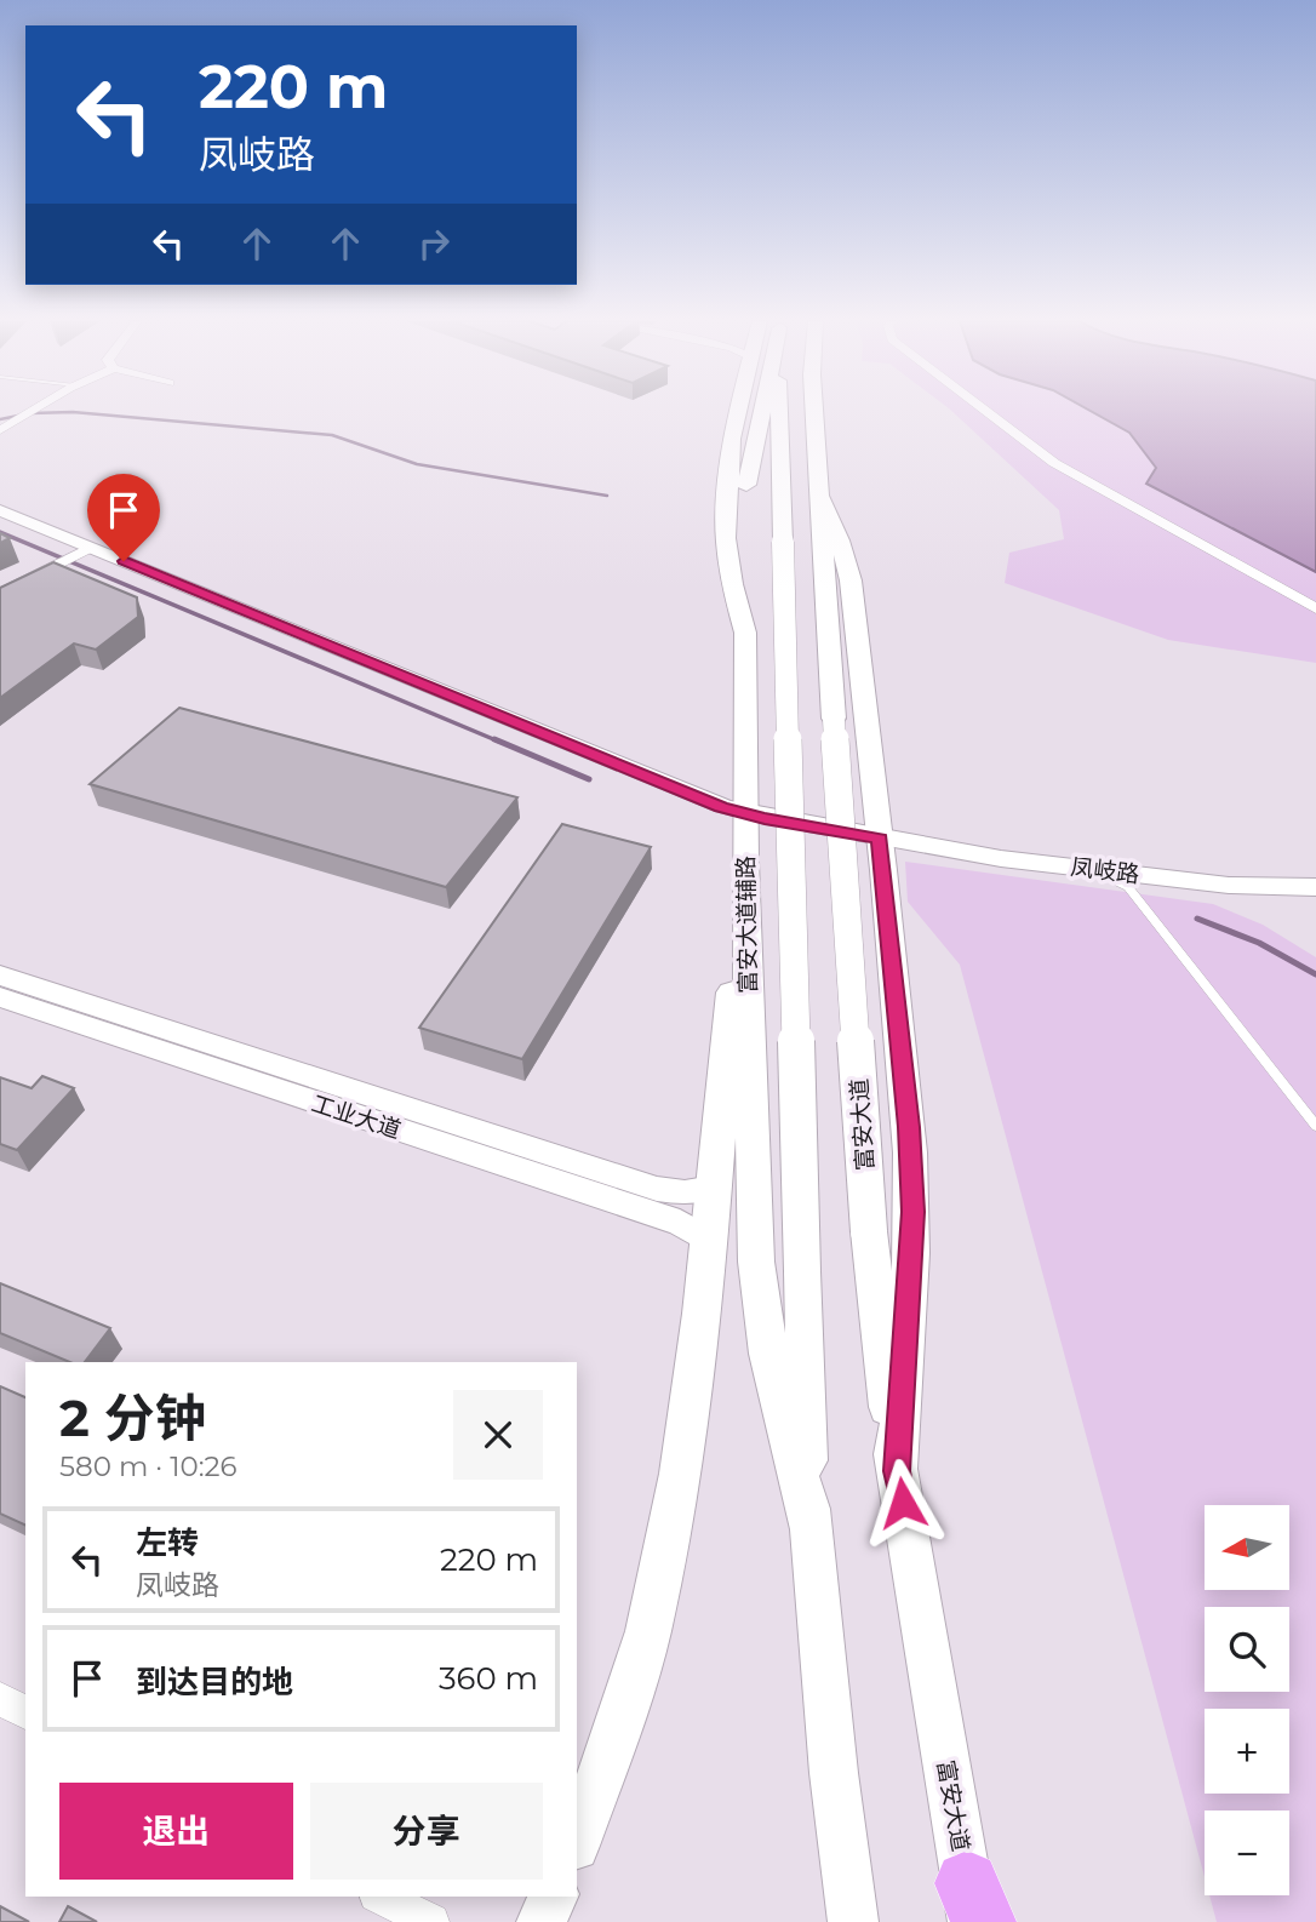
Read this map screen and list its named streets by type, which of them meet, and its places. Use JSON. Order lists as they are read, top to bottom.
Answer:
{
  "streets": {
    "main road": ["富安大道辅路", "富安大道"],
    "street": ["凤岐路", "工业大道"]
  },
  "crossings": [
    ["凤岐路", "富安大道辅路"]
  ],
  "north": "left",
  "page": {
    "turn": ["220 m", "凤岐路"],
    "heading": ["2 分钟", "580 m · 10:26"],
    "map_buttons": ["+", "−"],
    "list": [
      {
        "name": "左转",
        "note": "凤岐路",
        "value": "220 m"
      },
      {
        "name": "到达目的地",
        "value": "360 m"
      }
    ],
    "buttons": ["退出", "分享"]
  }
}
